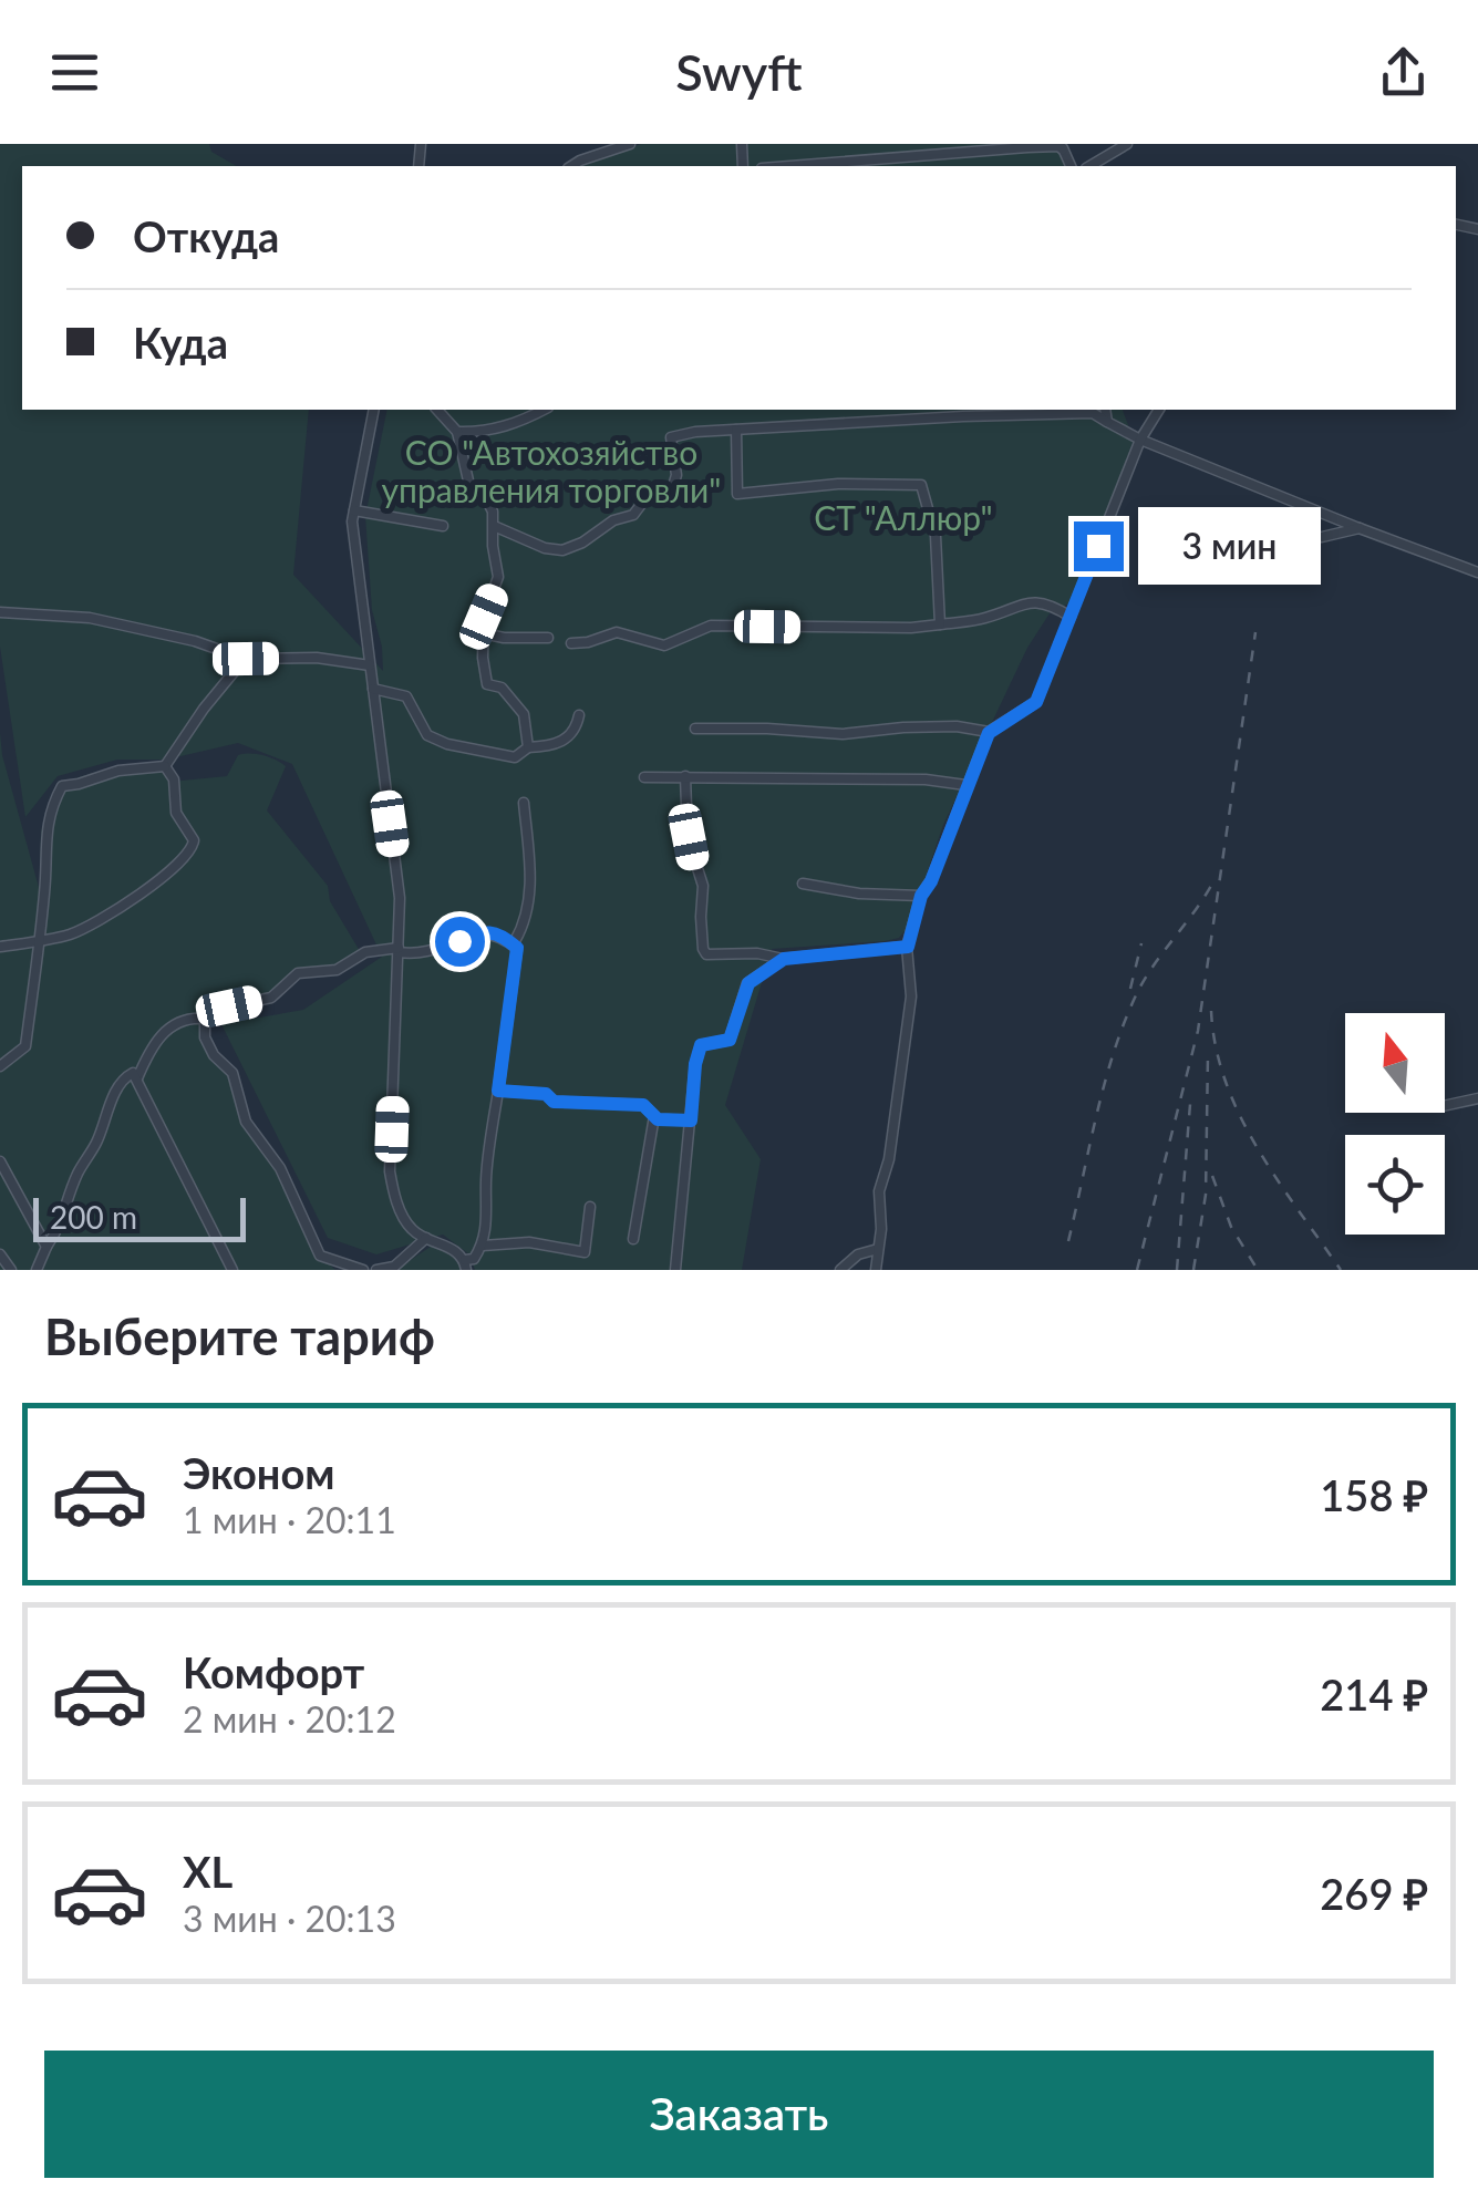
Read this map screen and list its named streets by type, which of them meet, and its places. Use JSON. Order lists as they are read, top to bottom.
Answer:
{
  "parks": ["СО \"Автохозяйство управления торговли\"", "СТ \"Аллюр\""],
  "scale_bar": "200 m",
  "north": "top",
  "page": {
    "header": "Swyft",
    "banner": ["Откуда", "Куда"],
    "bubble": "3 мин",
    "scale": "200 m",
    "heading": "Выберите тариф",
    "list": [
      {
        "name": "Эконом",
        "note": "1 мин · 20:11",
        "value": "158 ₽"
      },
      {
        "name": "Комфорт",
        "note": "2 мин · 20:12",
        "value": "214 ₽"
      },
      {
        "name": "XL",
        "note": "3 мин · 20:13",
        "value": "269 ₽"
      }
    ],
    "buttons": "Заказать"
  }
}
